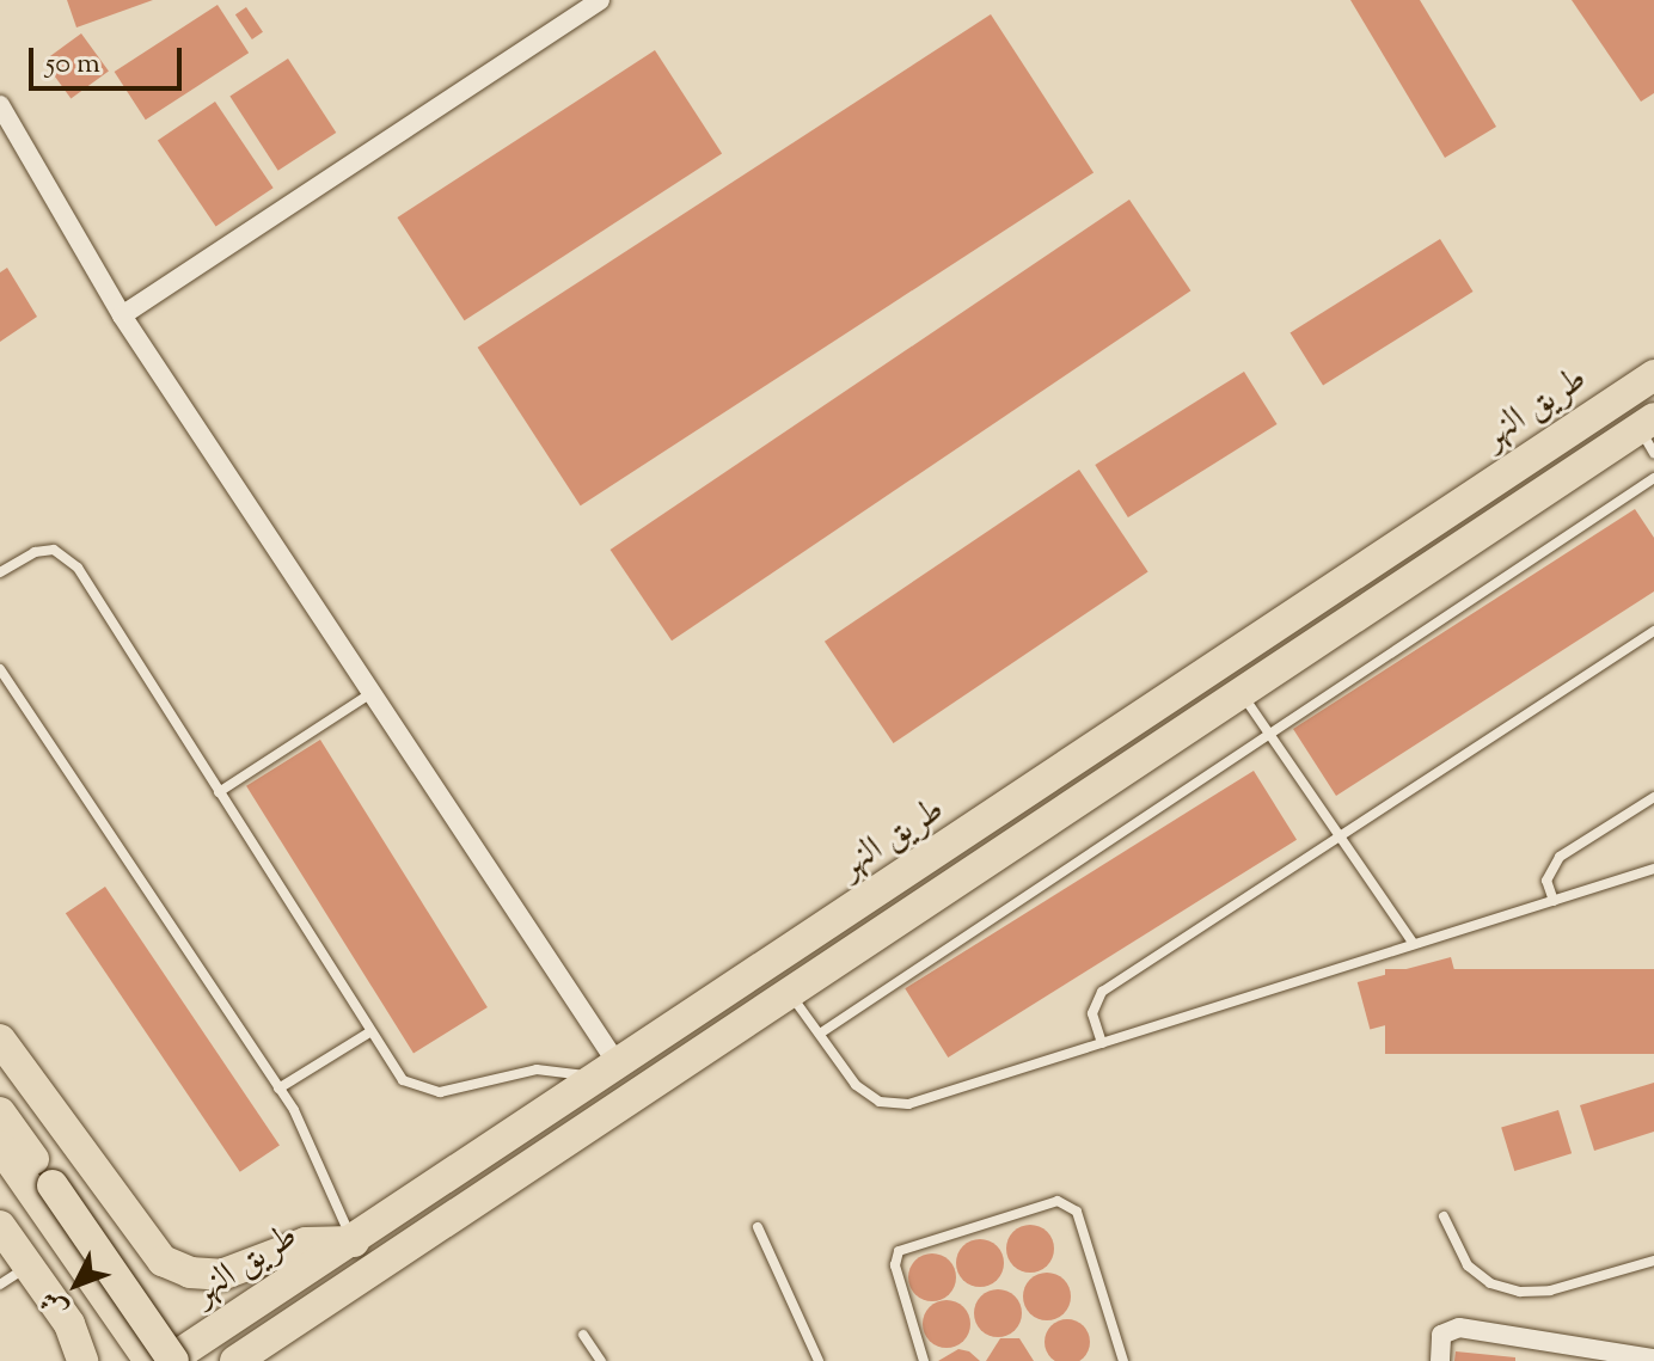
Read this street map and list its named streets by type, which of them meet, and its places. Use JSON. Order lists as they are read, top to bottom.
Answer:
{
  "streets": {
    "main road": ["طريق النهر"]
  },
  "scale_bar": "50 m",
  "north": "bottom left"
}
